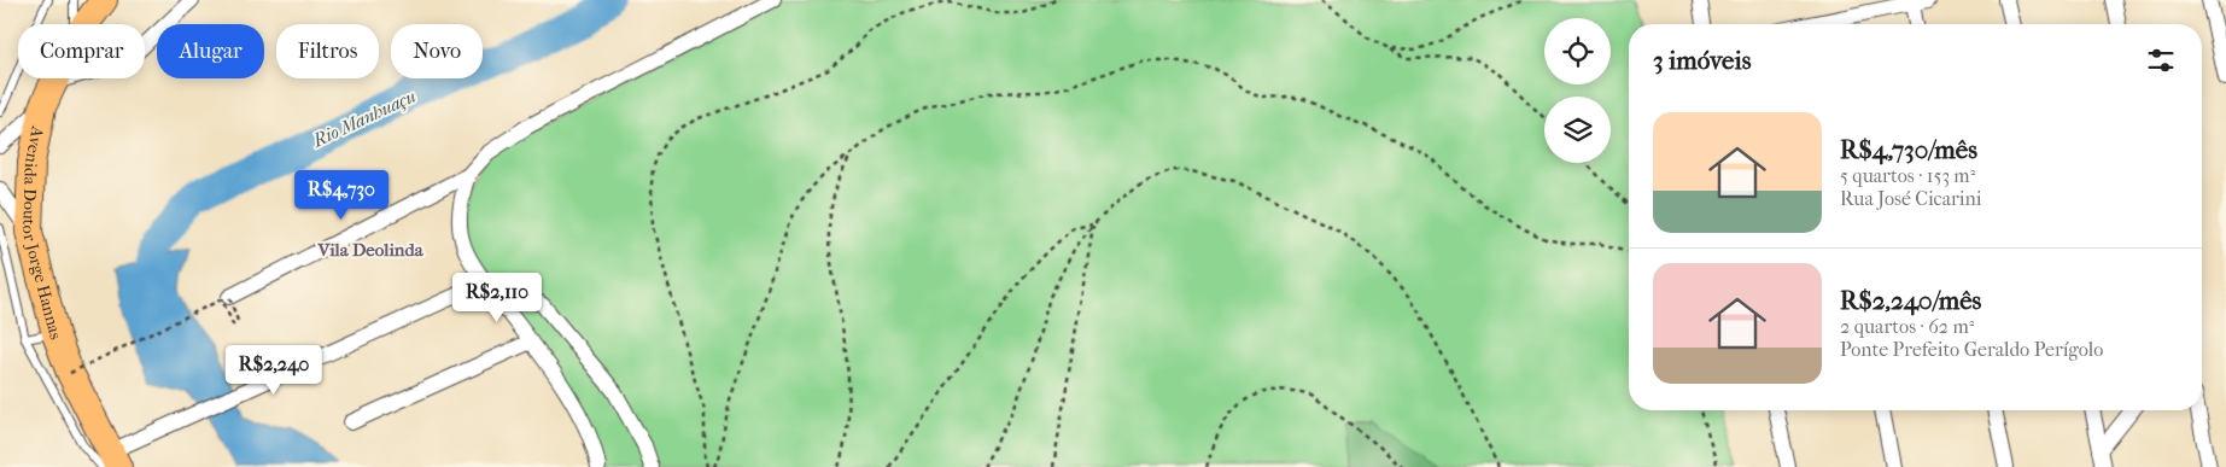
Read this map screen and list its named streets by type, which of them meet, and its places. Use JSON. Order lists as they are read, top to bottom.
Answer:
{
  "streets": {
    "highway": ["Avenida Doutor Jorge Hannas"]
  },
  "districts": ["Vila Deolinda"],
  "water": ["Rio Manhuaçu"],
  "page": {
    "chip": [
      "Comprar",
      "Alugar",
      "Filtros",
      "Novo"
    ],
    "heading": "3 imóveis",
    "list": [
      {
        "name": "R$4,730/mês",
        "note": "5 quartos · 153 m² · Rua José Cicarini"
      },
      {
        "name": "R$2,240/mês",
        "note": "2 quartos · 62 m² · Ponte Prefeito Geraldo Perígolo"
      }
    ],
    "price": ["R$4,730", "R$2,110", "R$2,240"]
  }
}
